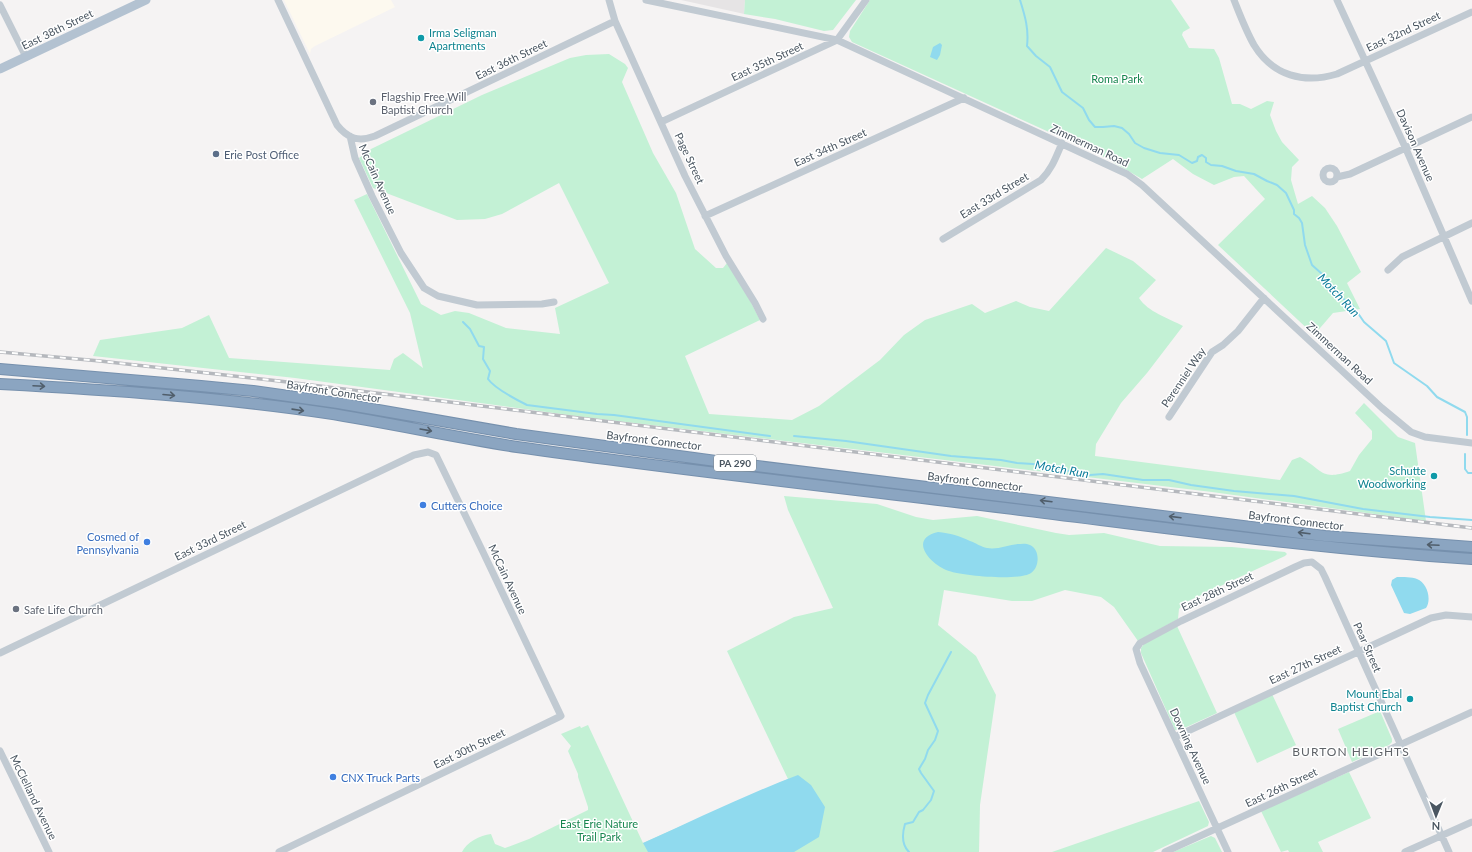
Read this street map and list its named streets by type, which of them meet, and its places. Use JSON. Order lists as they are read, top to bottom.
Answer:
{
  "streets": {
    "highway": ["Bayfront Connector", "PA 290"],
    "main road": ["East 38th Street"],
    "street": [
      "East 32nd Street",
      "East 36th Street",
      "East 35th Street",
      "Zimmerman Road",
      "Davison Avenue",
      "East 34th Street",
      "Page Street",
      "McCain Avenue",
      "East 33rd Street",
      "Perenniel Way",
      "East 28th Street",
      "Pear Street",
      "East 27th Street",
      "Downing Avenue",
      "East 30th Street",
      "East 26th Street",
      "McClelland Avenue"
    ]
  },
  "crossings": [
    ["East 32nd Street", "Davison Avenue"],
    ["East 36th Street", "Page Street"],
    ["East 36th Street", "McCain Avenue"],
    ["East 35th Street", "Zimmerman Road"],
    ["East 35th Street", "Page Street"],
    ["Zimmerman Road", "East 34th Street"],
    ["Zimmerman Road", "East 33rd Street"],
    ["Zimmerman Road", "Perenniel Way"],
    ["East 34th Street", "Page Street"],
    ["McCain Avenue", "East 33rd Street"],
    ["McCain Avenue", "East 30th Street"],
    ["East 28th Street", "Pear Street"],
    ["East 28th Street", "Downing Avenue"],
    ["Pear Street", "East 27th Street"],
    ["Pear Street", "East 26th Street"],
    ["East 27th Street", "Downing Avenue"],
    ["Downing Avenue", "East 26th Street"]
  ],
  "districts": ["BURTON HEIGHTS"],
  "water": ["Motch Run"],
  "parks": ["Roma Park", "East Erie Nature Trail Park"],
  "places": [
    "Irma Seligman Apartments",
    "Flagship Free Will Baptist Church",
    "Erie Post Office",
    "Schutte Woodworking",
    "Cutters Choice",
    "Cosmed of Pennsylvania",
    "Safe Life Church",
    "Mount Ebal Baptist Church",
    "CNX Truck Parts"
  ],
  "north": "bottom"
}
